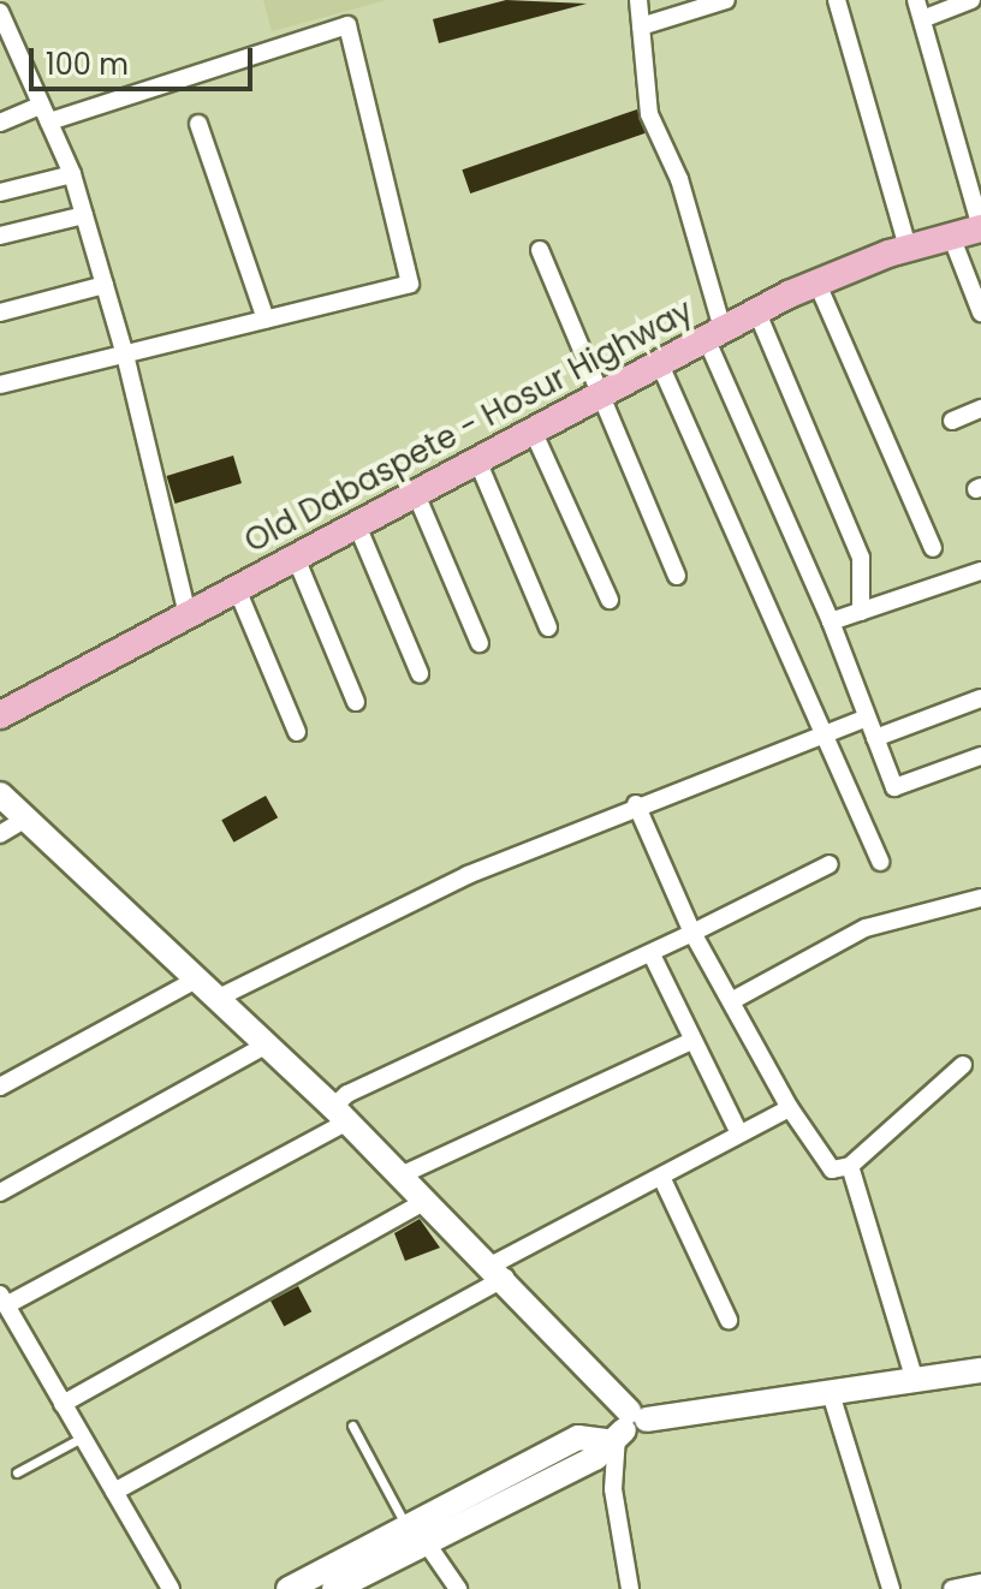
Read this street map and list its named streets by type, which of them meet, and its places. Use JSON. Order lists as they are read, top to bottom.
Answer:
{
  "streets": {
    "main road": ["Old Dabaspete - Hosur Highway"]
  },
  "scale_bar": "100 m"
}
